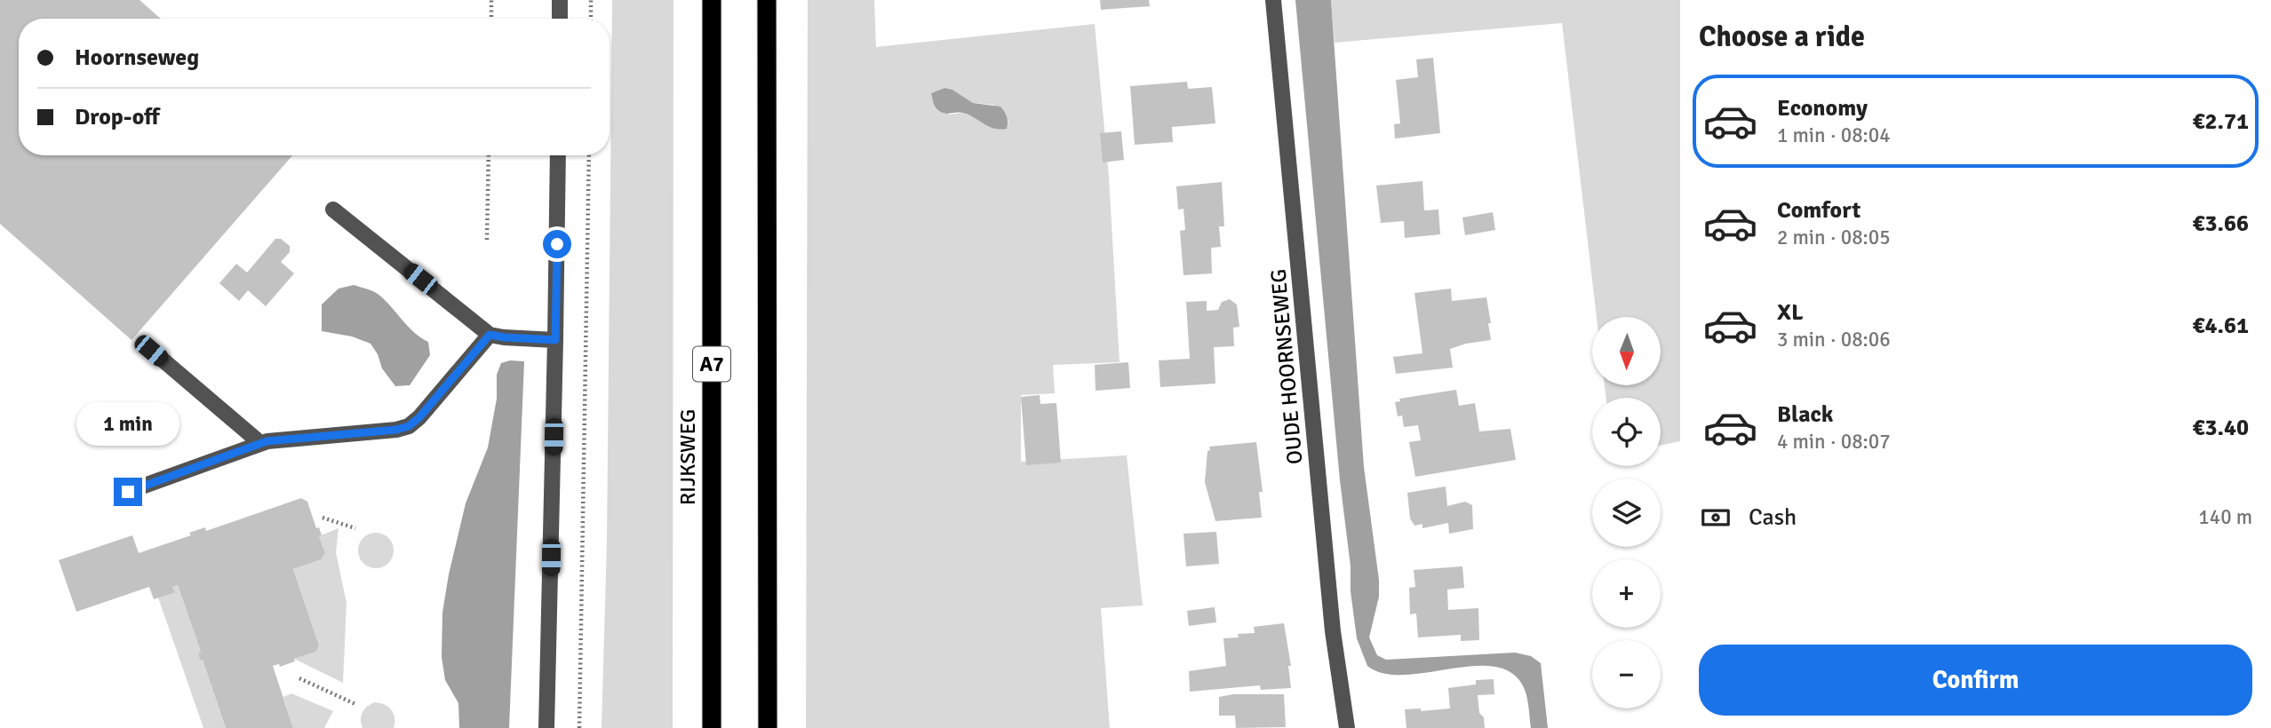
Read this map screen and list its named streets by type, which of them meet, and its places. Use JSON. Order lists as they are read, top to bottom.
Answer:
{
  "streets": {
    "highway": ["A7", "RIJKSWEG"],
    "street": ["OUDE HOORNSEWEG"]
  },
  "north": "bottom",
  "page": {
    "heading": "Choose a ride",
    "banner": ["Hoornseweg", "Drop-off"],
    "list": [
      {
        "name": "Economy",
        "note": "1 min · 08:04",
        "value": "€2.71"
      },
      {
        "name": "Comfort",
        "note": "2 min · 08:05",
        "value": "€3.66"
      },
      {
        "name": "XL",
        "note": "3 min · 08:06",
        "value": "€4.61"
      },
      {
        "name": "Black",
        "note": "4 min · 08:07",
        "value": "€3.40"
      }
    ],
    "map_buttons": ["+", "−"],
    "bubble": "1 min",
    "pay": ["Cash", "140 m"],
    "buttons": "Confirm"
  }
}
